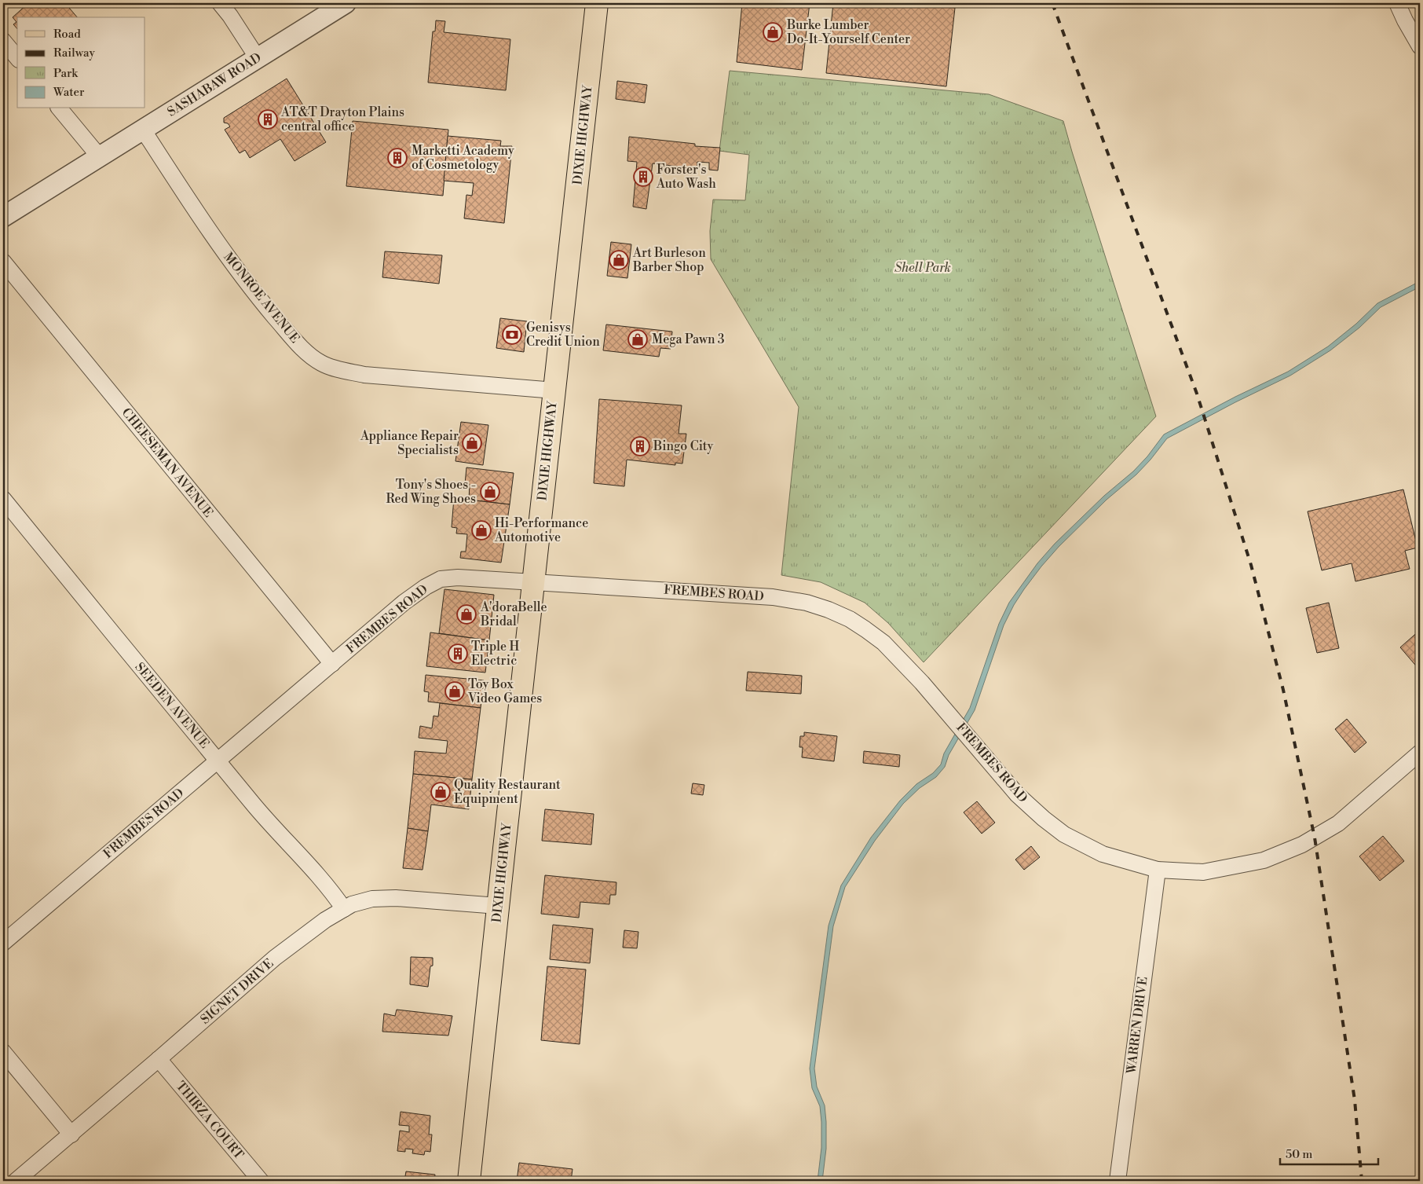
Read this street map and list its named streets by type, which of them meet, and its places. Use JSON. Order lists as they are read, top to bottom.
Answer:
{
  "streets": {
    "main road": ["DIXIE HIGHWAY"],
    "street": [
      "SASHABAW ROAD",
      "MONROE AVENUE",
      "CHEESEMAN AVENUE",
      "FREMBES ROAD",
      "SEEDEN AVENUE",
      "SIGNET DRIVE",
      "WARREN DRIVE",
      "THIRZA COURT"
    ]
  },
  "crossings": [
    ["SASHABAW ROAD", "MONROE AVENUE"],
    ["DIXIE HIGHWAY", "MONROE AVENUE"],
    ["DIXIE HIGHWAY", "FREMBES ROAD"],
    ["DIXIE HIGHWAY", "SIGNET DRIVE"],
    ["CHEESEMAN AVENUE", "FREMBES ROAD"],
    ["FREMBES ROAD", "SEEDEN AVENUE"],
    ["FREMBES ROAD", "WARREN DRIVE"],
    ["SEEDEN AVENUE", "SIGNET DRIVE"],
    ["SIGNET DRIVE", "THIRZA COURT"]
  ],
  "parks": ["Shell Park"],
  "places": {
    "shop": [
      "Burke Lumber Do-It-Yourself Center",
      "Art Burleson Barber Shop",
      "Mega Pawn 3",
      "Appliance Repair Specialists",
      "Tony's Shoes - Red Wing Shoes",
      "Hi-Performance Automotive",
      "A'doraBelle Bridal",
      "Toy Box Video Games",
      "Quality Restaurant Equipment"
    ],
    "building": [
      "AT&T Drayton Plains central office",
      "Marketti Academy of Cosmetology",
      "Forster's Auto Wash",
      "Bingo City",
      "Triple H Electric"
    ],
    "bank": ["Genisys Credit Union"]
  },
  "legend": [
    "Road",
    "Railway",
    "Park",
    "Water"
  ],
  "scale_bar": "50 m"
}
